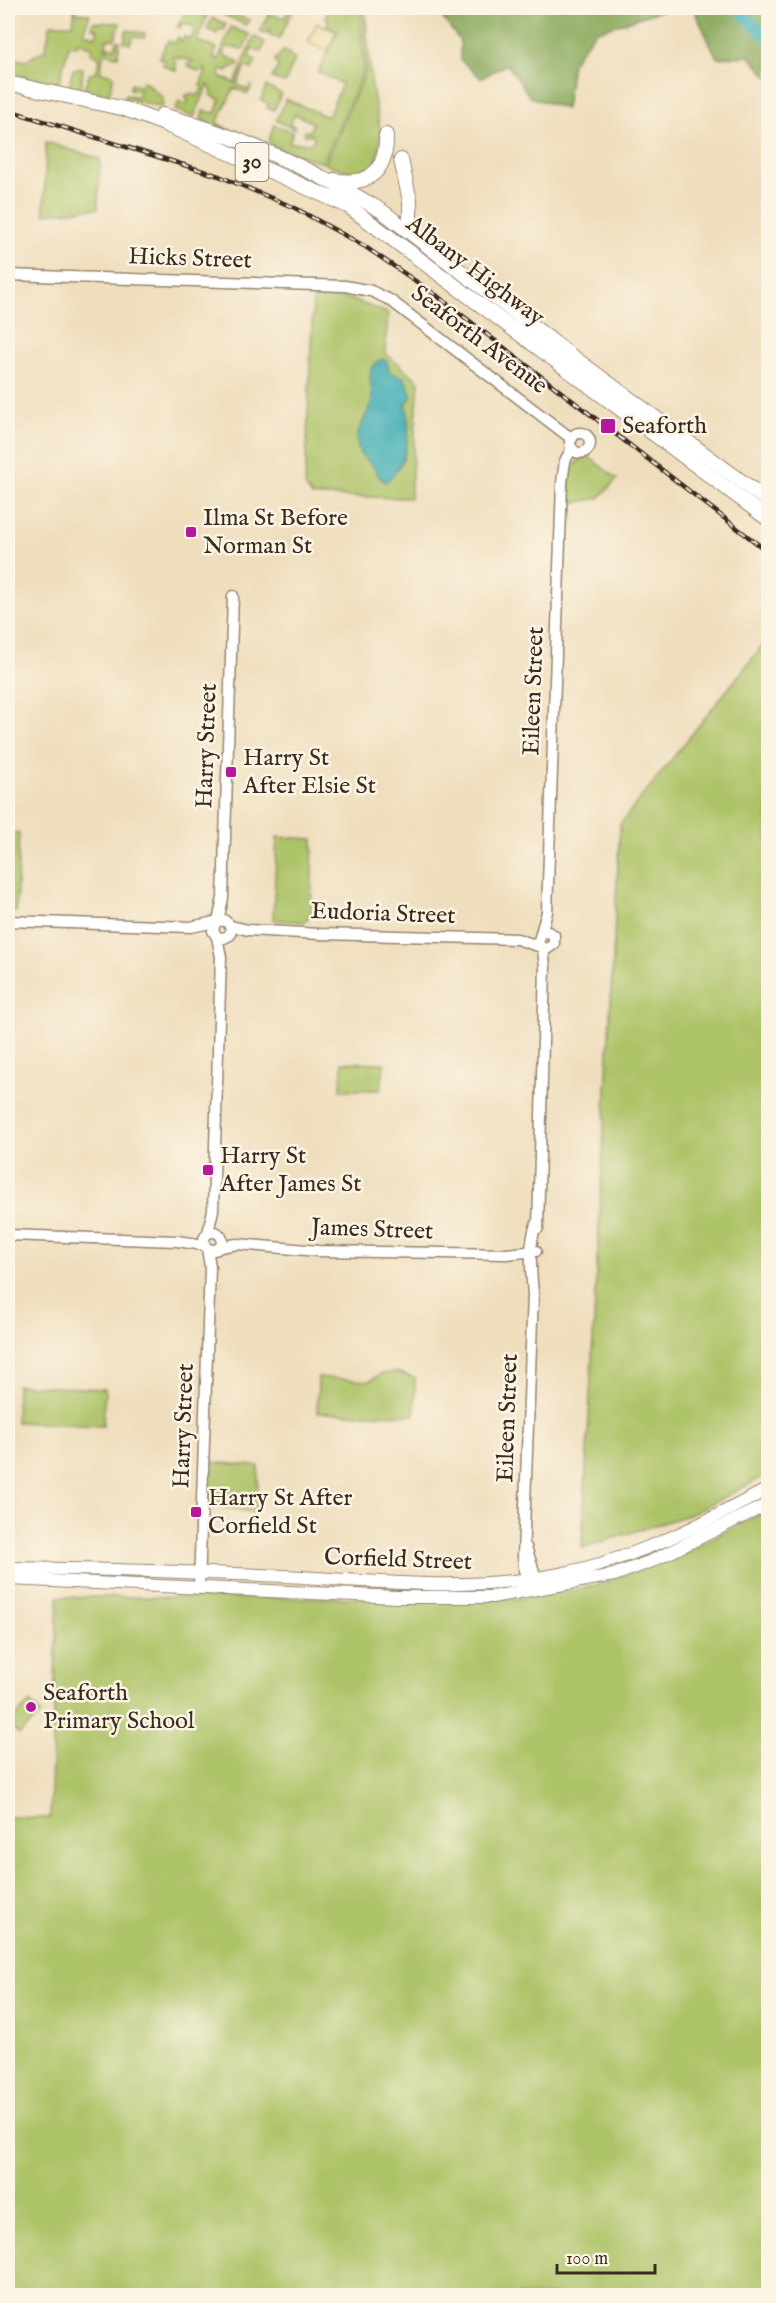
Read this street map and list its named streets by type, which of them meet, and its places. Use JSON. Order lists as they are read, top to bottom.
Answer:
{
  "streets": {
    "highway": ["30", "Albany Highway"],
    "main road": ["Corfield Street"],
    "street": [
      "Hicks Street",
      "Seaforth Avenue",
      "Eileen Street",
      "Harry Street",
      "Eudoria Street",
      "James Street"
    ]
  },
  "crossings": [
    ["Hicks Street", "Seaforth Avenue"],
    ["Seaforth Avenue", "Eileen Street"],
    ["Eileen Street", "Eudoria Street"],
    ["Eileen Street", "James Street"],
    ["Eileen Street", "Corfield Street"],
    ["Harry Street", "Eudoria Street"],
    ["Harry Street", "James Street"],
    ["Harry Street", "Corfield Street"]
  ],
  "places": {
    "transit": [
      "Seaforth",
      "Ilma St Before Norman St",
      "Harry St After Elsie St",
      "Harry St After James St",
      "Harry St After Corfield St"
    ],
    "other": ["Seaforth Primary School"]
  },
  "scale_bar": "100 m"
}
